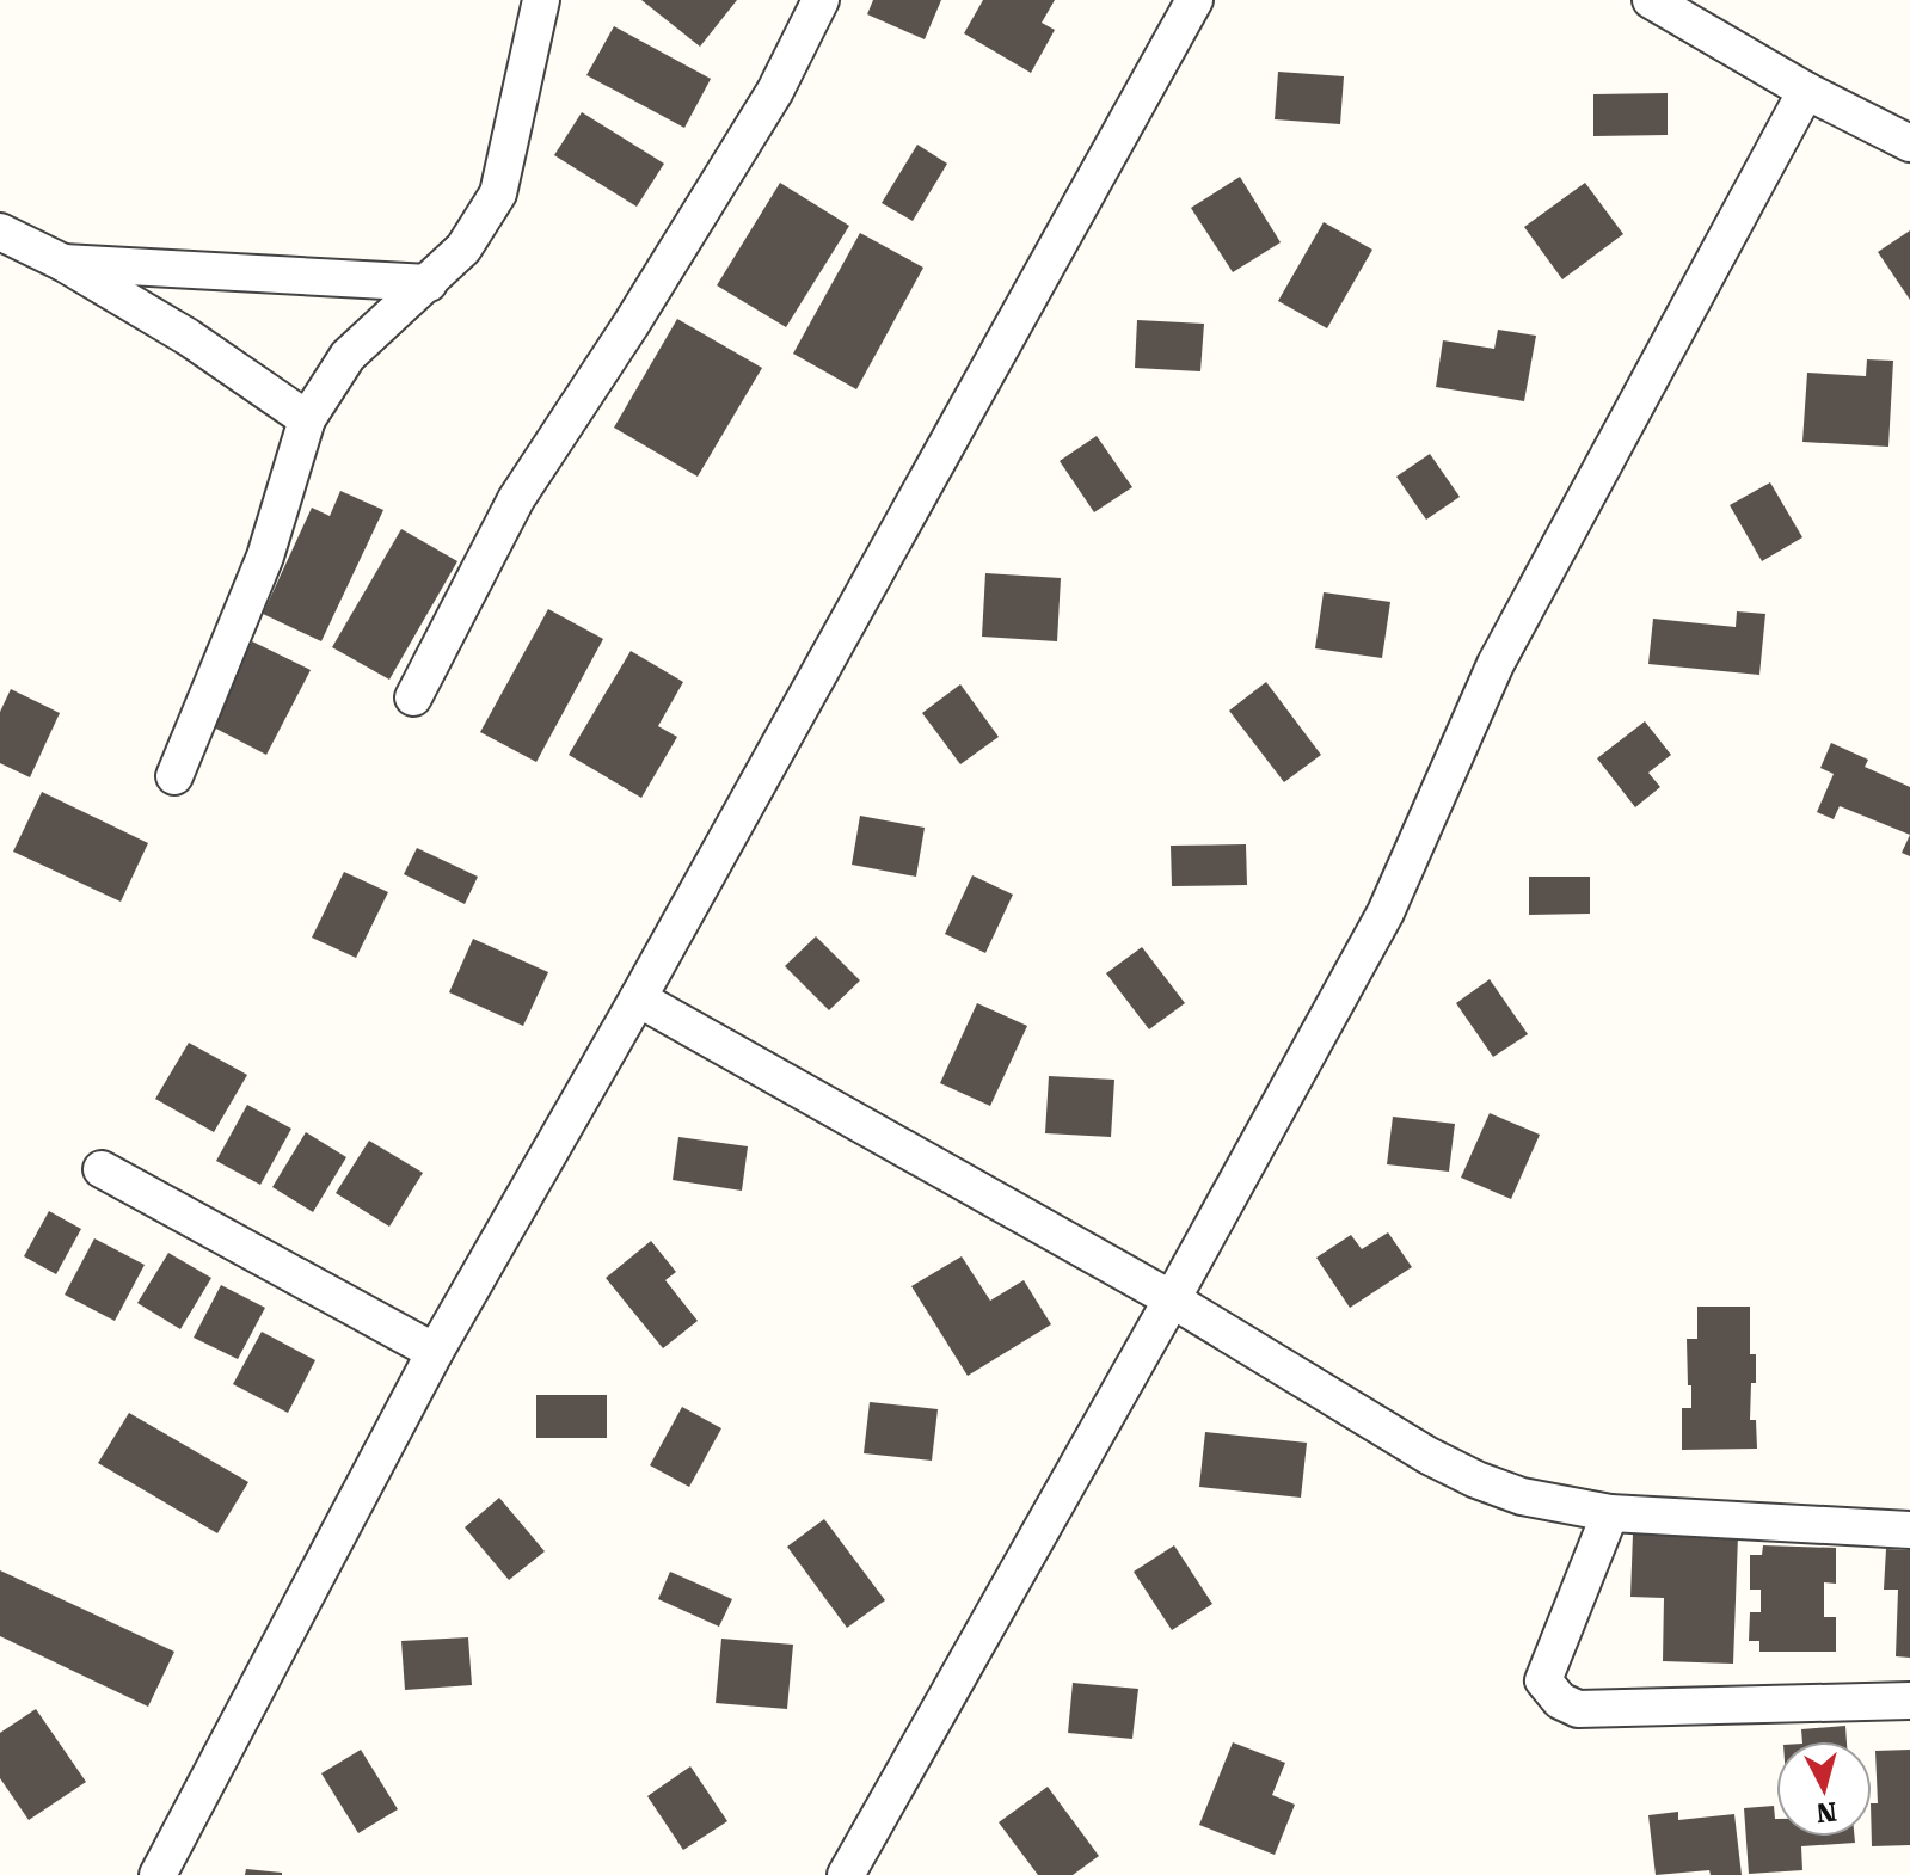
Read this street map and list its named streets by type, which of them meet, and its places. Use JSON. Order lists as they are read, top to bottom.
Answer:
{
  "north": "bottom"
}
